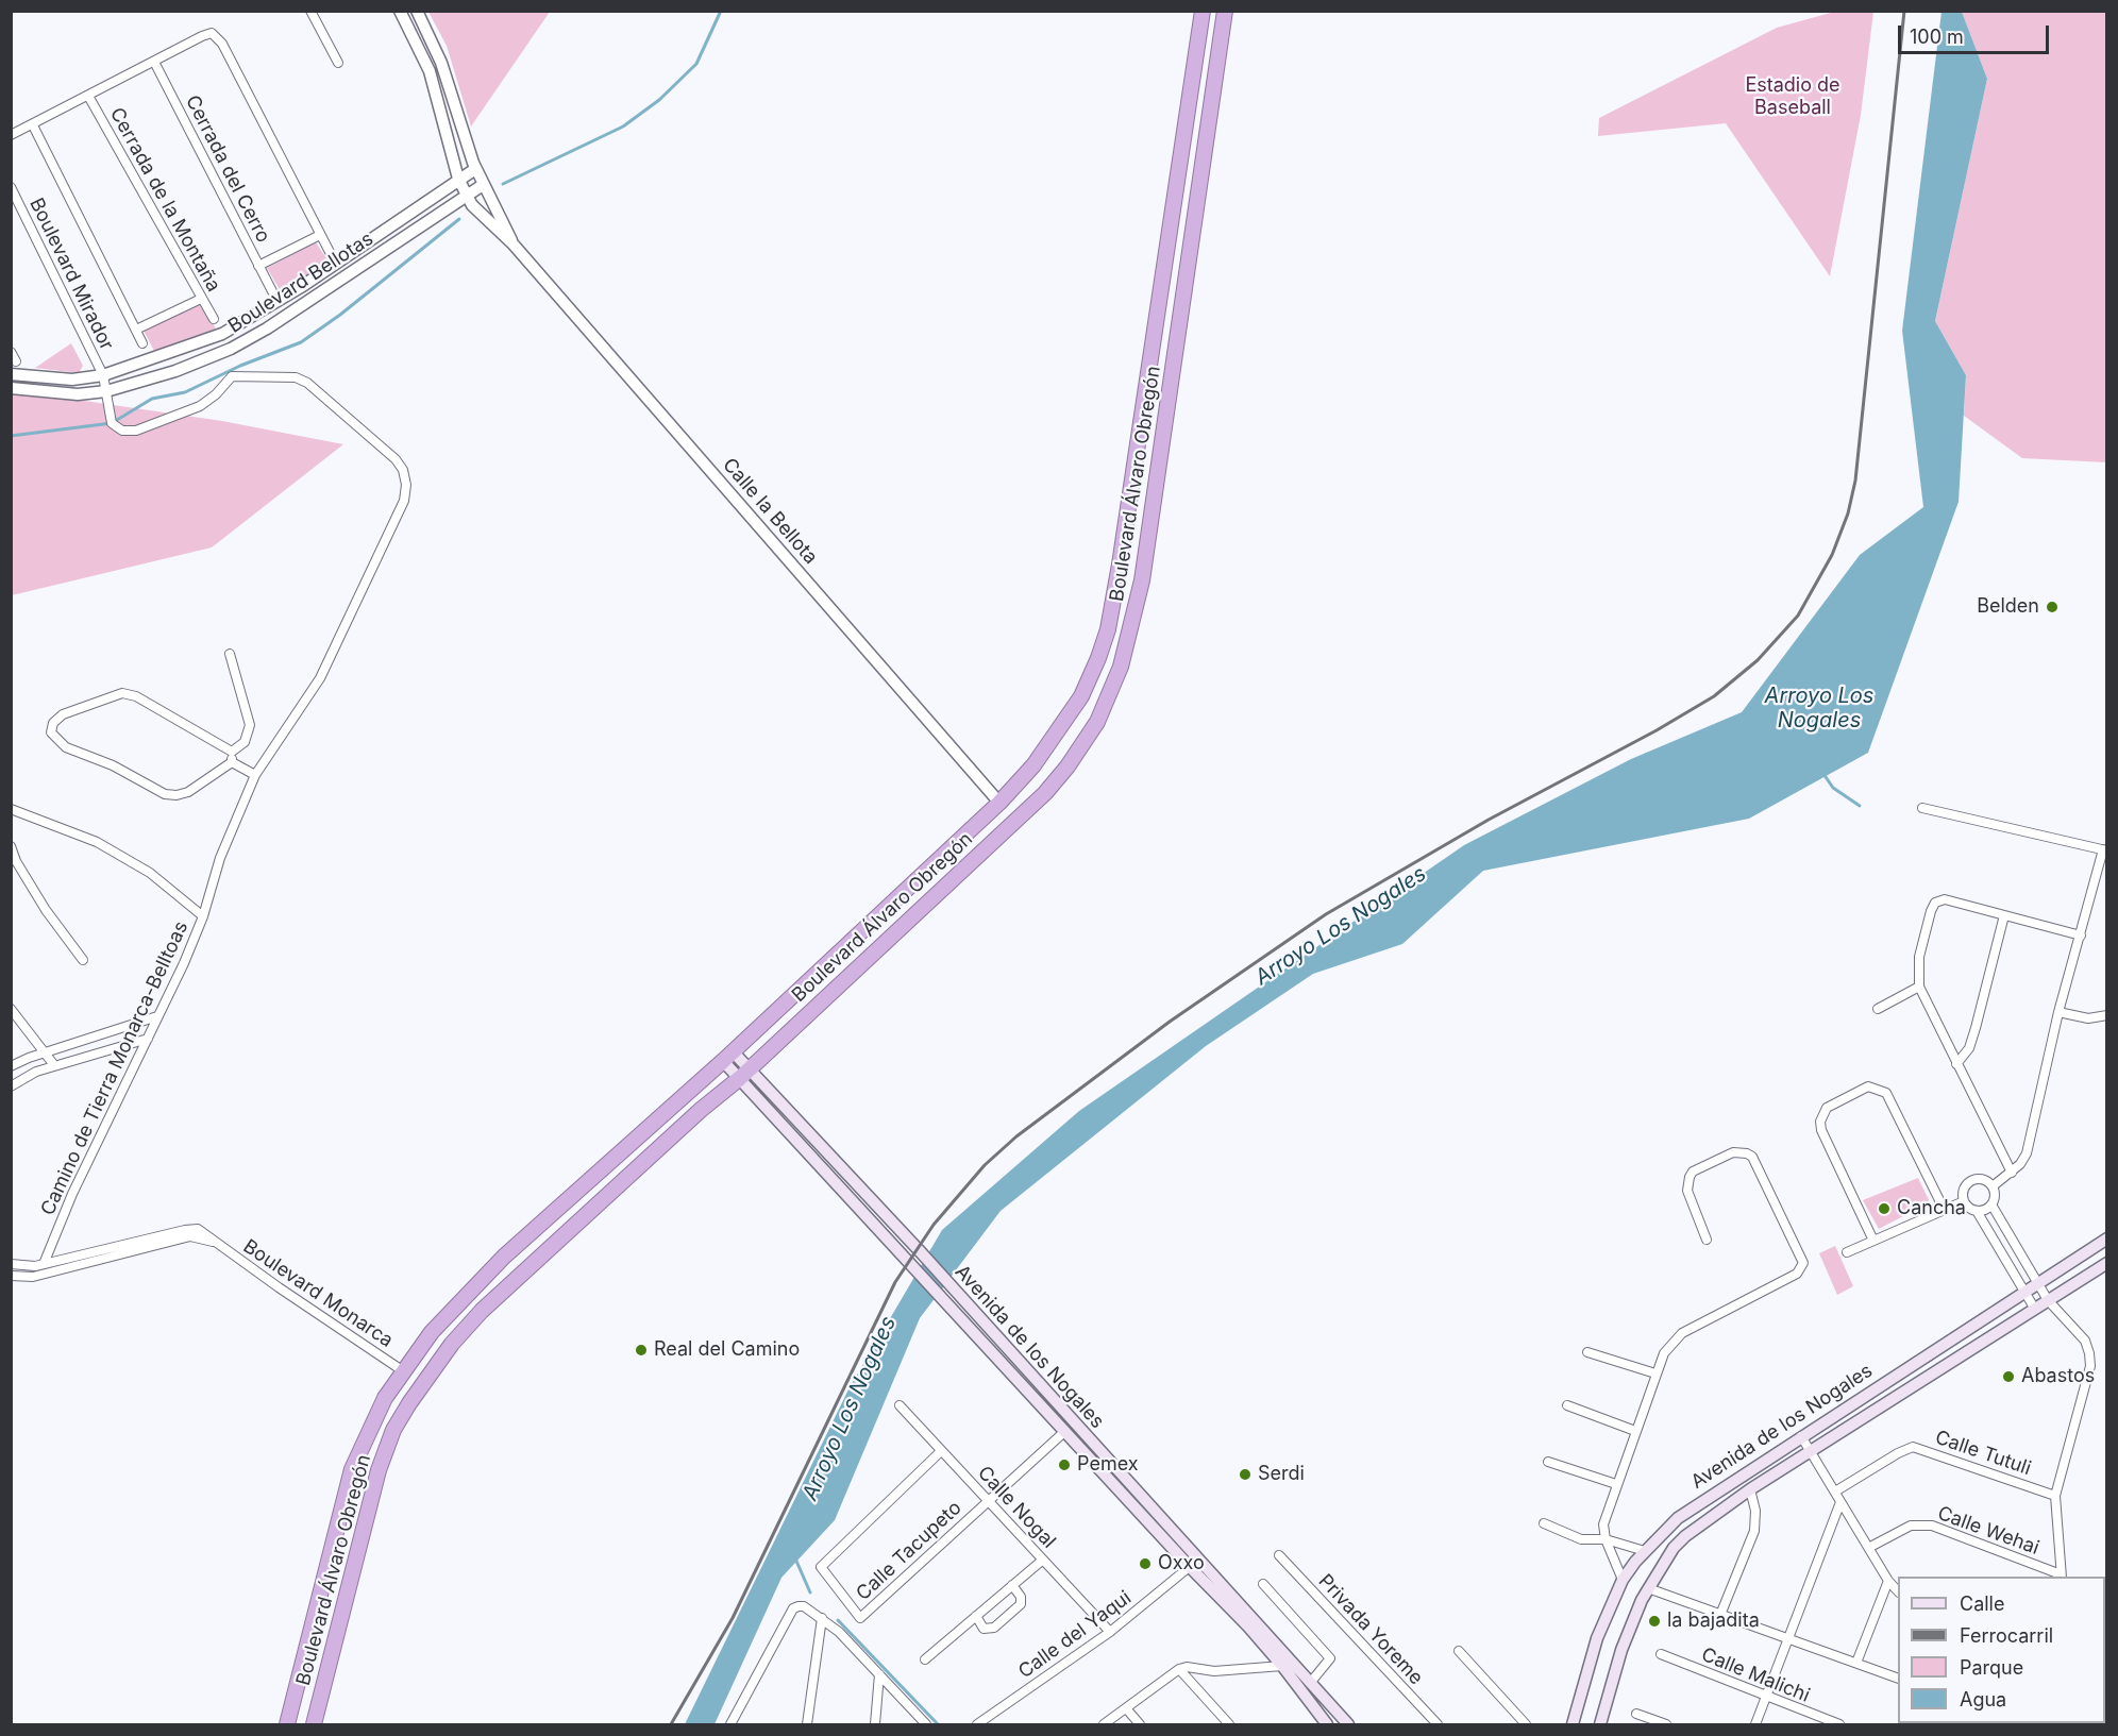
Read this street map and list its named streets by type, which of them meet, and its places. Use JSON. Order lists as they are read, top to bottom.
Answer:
{
  "streets": {
    "highway": ["Boulevard Álvaro Obregón"],
    "main road": ["Avenida de los Nogales"],
    "street": [
      "Cerrada del Cerro",
      "Cerrada de la Montaña",
      "Boulevard Mirador",
      "Boulevard Bellotas",
      "Calle la Bellota",
      "Camino de Tierra Monarca-Belltoas",
      "Boulevard Monarca",
      "Calle Tutuli",
      "Calle Nogal",
      "Calle Wehai",
      "Calle Tacupeto",
      "Privada Yoreme",
      "Calle del Yaqui",
      "Calle Malichi"
    ]
  },
  "crossings": [
    ["Cerrada del Cerro", "Boulevard Bellotas"],
    ["Boulevard Mirador", "Boulevard Bellotas"],
    ["Boulevard Mirador", "Camino de Tierra Monarca-Belltoas"],
    ["Boulevard Bellotas", "Calle la Bellota"],
    ["Boulevard Bellotas", "Camino de Tierra Monarca-Belltoas"],
    ["Boulevard Álvaro Obregón", "Calle la Bellota"],
    ["Boulevard Álvaro Obregón", "Boulevard Monarca"],
    ["Boulevard Álvaro Obregón", "Avenida de los Nogales"],
    ["Camino de Tierra Monarca-Belltoas", "Boulevard Monarca"],
    ["Avenida de los Nogales", "Calle Tacupeto"],
    ["Avenida de los Nogales", "Calle del Yaqui"],
    ["Calle Nogal", "Calle Tacupeto"],
    ["Calle Nogal", "Calle del Yaqui"]
  ],
  "water": ["Arroyo Los Nogales"],
  "parks": ["Estadio de Baseball"],
  "places": [
    "Belden",
    "Cancha",
    "Real del Camino",
    "Abastos",
    "Pemex",
    "Serdi",
    "Oxxo",
    "la bajadita"
  ],
  "legend": [
    "Calle",
    "Ferrocarril",
    "Parque",
    "Agua"
  ],
  "scale_bar": "100 m"
}
